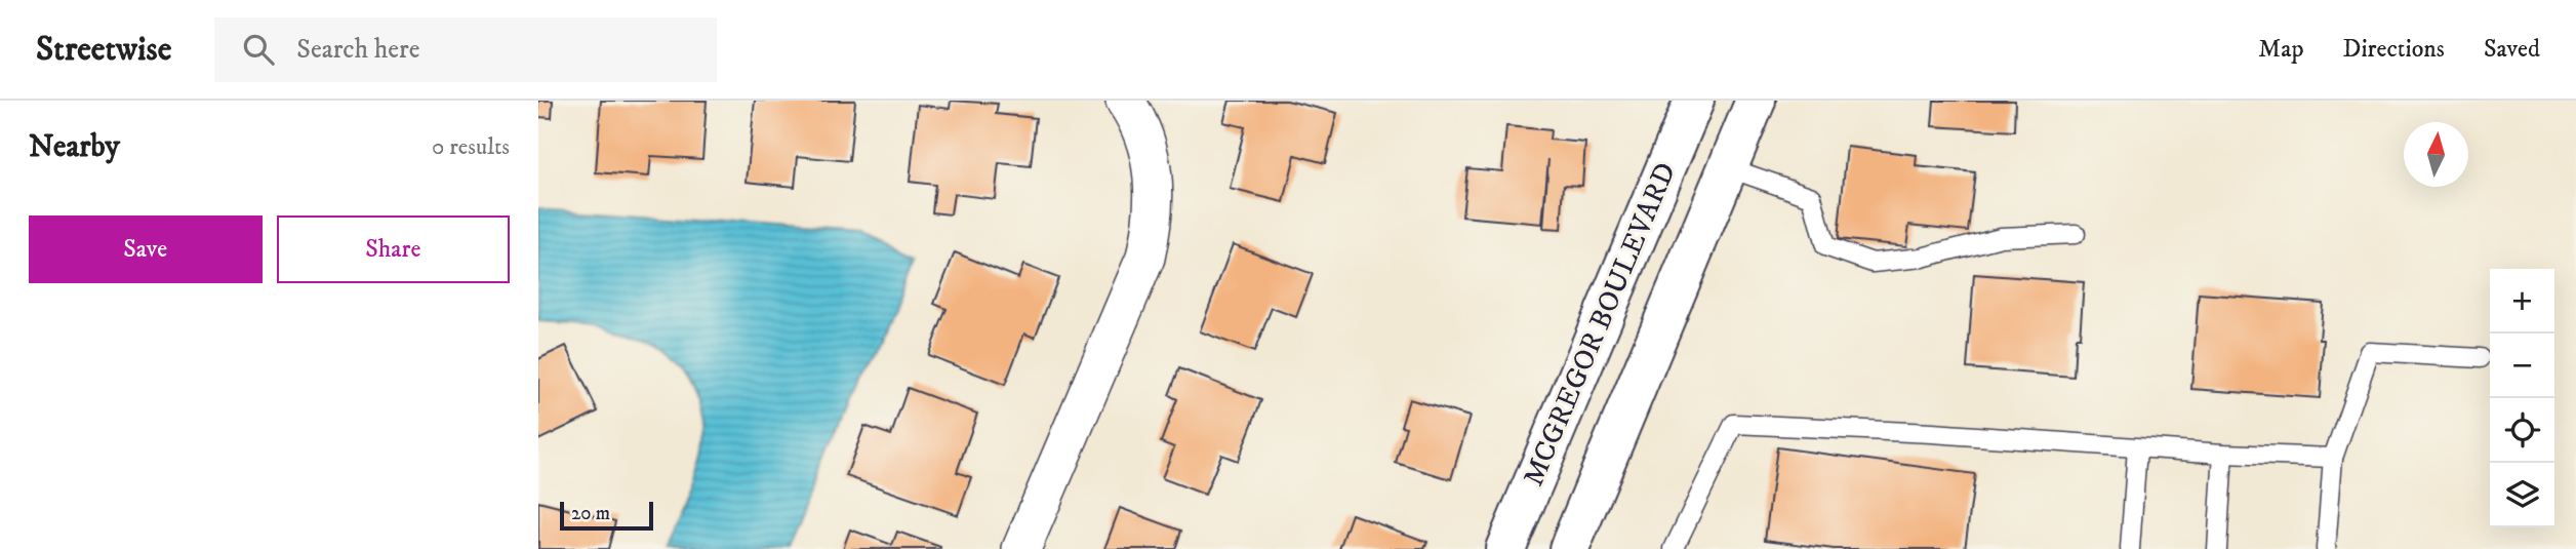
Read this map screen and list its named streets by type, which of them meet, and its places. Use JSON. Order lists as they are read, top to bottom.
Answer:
{
  "streets": {
    "main road": ["MCGREGOR BOULEVARD"]
  },
  "scale_bar": "20 m",
  "north": "top",
  "page": {
    "header": "Streetwise",
    "search": "Search here",
    "nav": ["Map", "Directions", "Saved"],
    "heading": ["Nearby", "0 results"],
    "buttons": ["Save", "Share"],
    "map_buttons": ["+", "−"],
    "scale": "20 m"
  }
}
